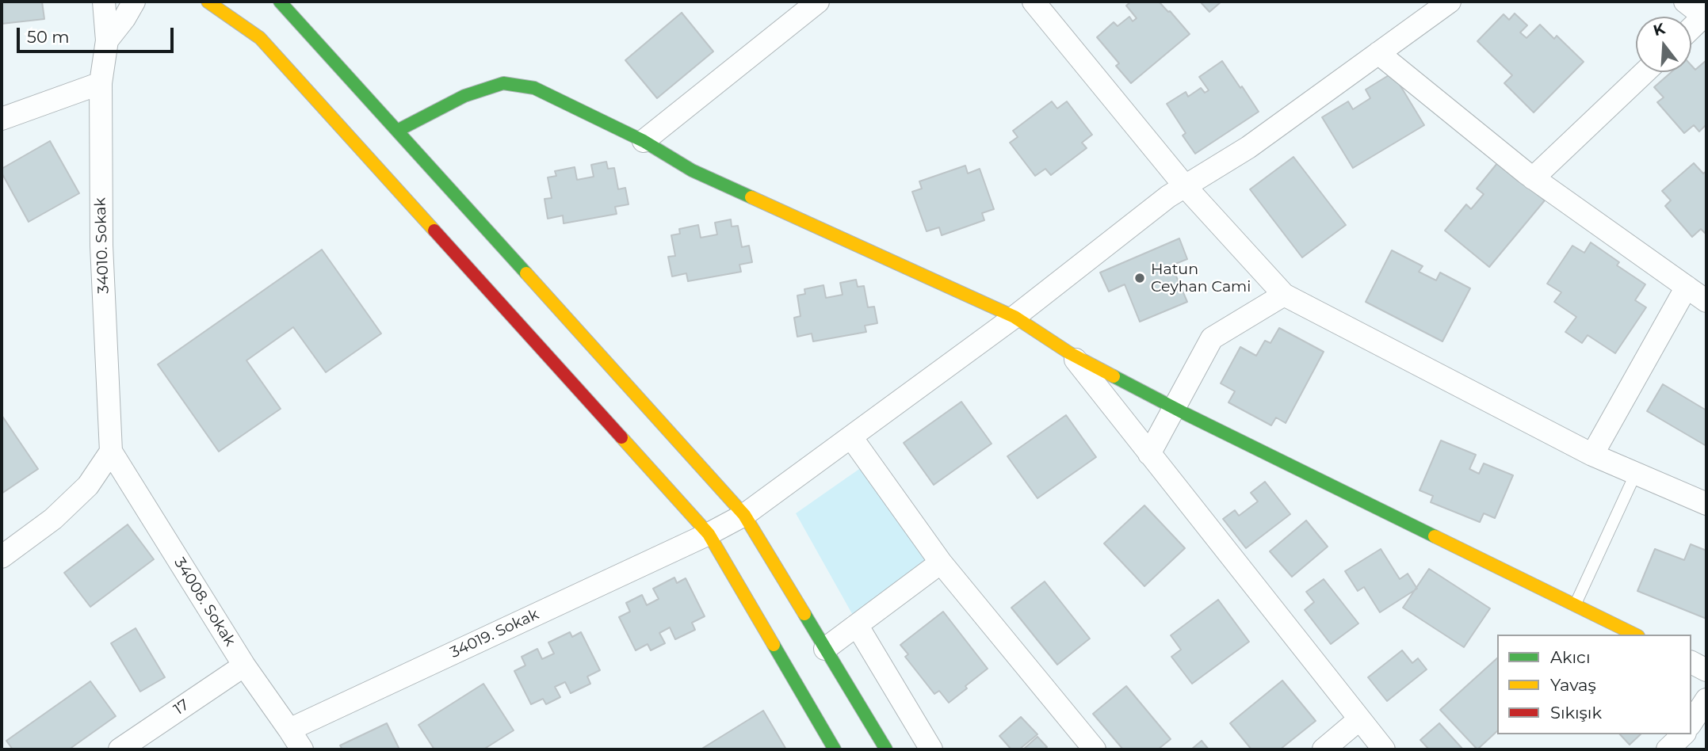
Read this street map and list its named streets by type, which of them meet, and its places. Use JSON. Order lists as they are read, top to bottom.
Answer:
{
  "streets": {
    "street": [
      "34010. Sokak",
      "34008. Sokak",
      "34019. Sokak",
      "17"
    ]
  },
  "crossings": [
    ["34010. Sokak", "34008. Sokak"],
    ["34008. Sokak", "34019. Sokak"],
    ["34008. Sokak", "17"]
  ],
  "places": ["Hatun Ceyhan Cami"],
  "legend": ["Akıcı", "Yavaş", "Sıkışık"],
  "scale_bar": "50 m",
  "north": "top"
}
